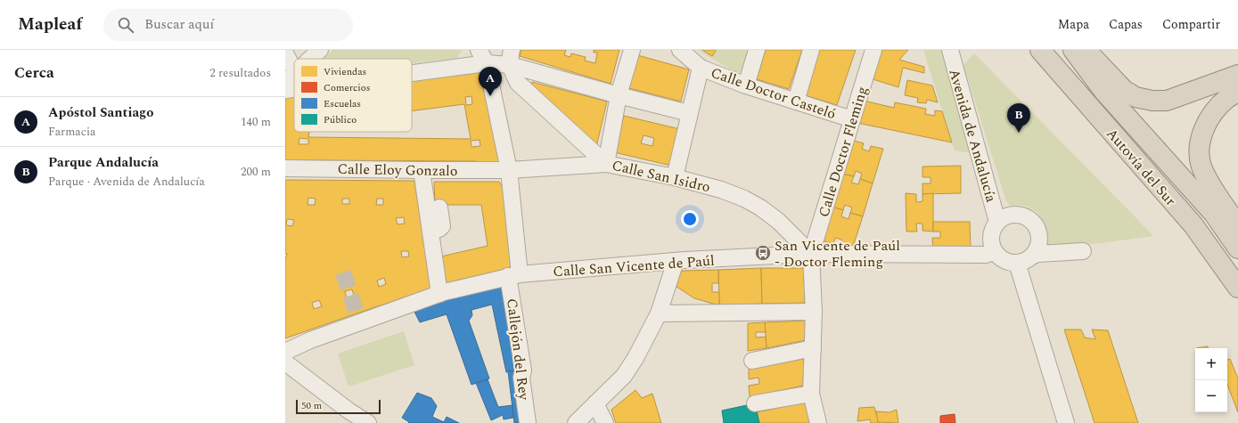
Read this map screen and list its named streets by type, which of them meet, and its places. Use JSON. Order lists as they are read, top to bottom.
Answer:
{
  "streets": {
    "highway": ["Autovía del Sur"],
    "street": [
      "Calle Doctor Casteló",
      "Avenida de Andalucía",
      "Calle Doctor Fleming",
      "Calle Eloy Gonzalo",
      "Calle San Isidro",
      "Calle San Vicente de Paúl",
      "Callejón del Rey"
    ]
  },
  "crossings": [
    ["Calle Doctor Casteló", "Calle Doctor Fleming"],
    ["Avenida de Andalucía", "Calle San Vicente de Paúl"],
    ["Calle Doctor Fleming", "Calle San Isidro"],
    ["Calle Doctor Fleming", "Calle San Vicente de Paúl"],
    ["Calle Eloy Gonzalo", "Calle San Isidro"],
    ["Calle Eloy Gonzalo", "Callejón del Rey"],
    ["Calle San Isidro", "Calle San Vicente de Paúl"],
    ["Calle San Vicente de Paúl", "Callejón del Rey"]
  ],
  "places": {
    "bus stop": ["San Vicente de Paúl - Doctor Fleming"]
  },
  "legend": [
    "Viviendas",
    "Comercios",
    "Escuelas",
    "Público"
  ],
  "scale_bar": "50 m",
  "page": {
    "header": "Mapleaf",
    "search": "Buscar aquí",
    "nav": ["Mapa", "Capas", "Compartir"],
    "heading": ["Cerca", "2 resultados"],
    "pins": ["A", "B"],
    "list": [
      {
        "mark": "A",
        "name": "Apóstol Santiago",
        "note": "Farmacia",
        "value": "140 m"
      },
      {
        "mark": "B",
        "name": "Parque Andalucía",
        "note": "Parque · Avenida de Andalucía",
        "value": "200 m"
      }
    ],
    "map_buttons": ["+", "−"],
    "scale": "50 m"
  }
}
